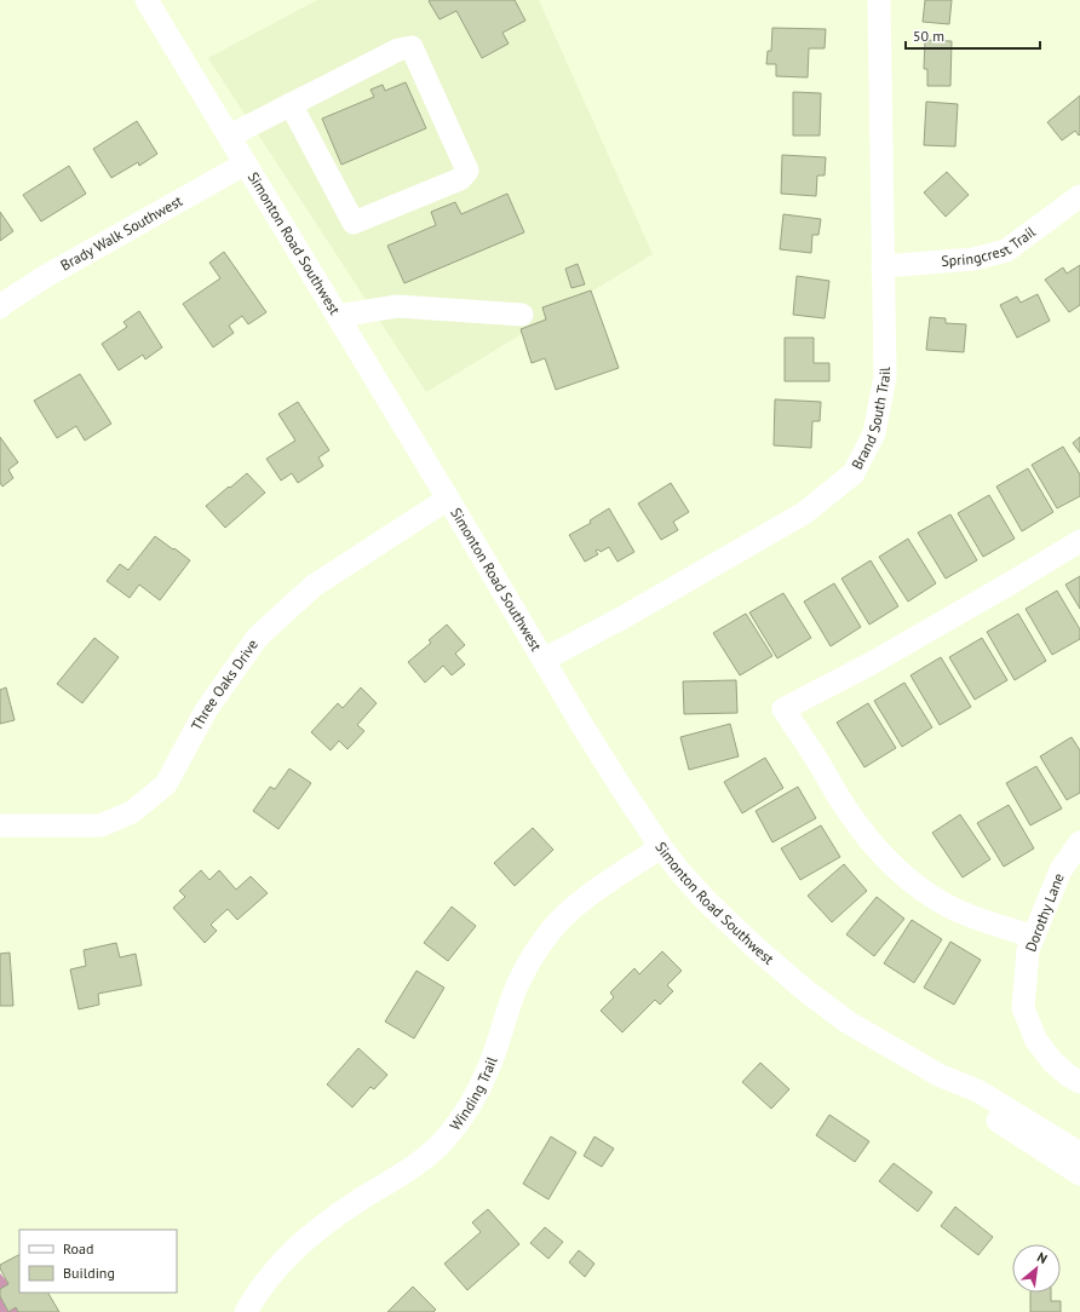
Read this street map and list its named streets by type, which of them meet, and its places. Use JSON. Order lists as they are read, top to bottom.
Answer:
{
  "streets": {
    "street": [
      "Brady Walk Southwest",
      "Simonton Road Southwest",
      "Springcrest Trail",
      "Brand South Trail",
      "Three Oaks Drive",
      "Dorothy Lane",
      "Winding Trail"
    ]
  },
  "crossings": [
    ["Brady Walk Southwest", "Simonton Road Southwest"],
    ["Simonton Road Southwest", "Brand South Trail"],
    ["Simonton Road Southwest", "Three Oaks Drive"],
    ["Simonton Road Southwest", "Winding Trail"],
    ["Springcrest Trail", "Brand South Trail"]
  ],
  "legend": ["Road", "Building"],
  "scale_bar": "50 m",
  "north": "top right"
}
